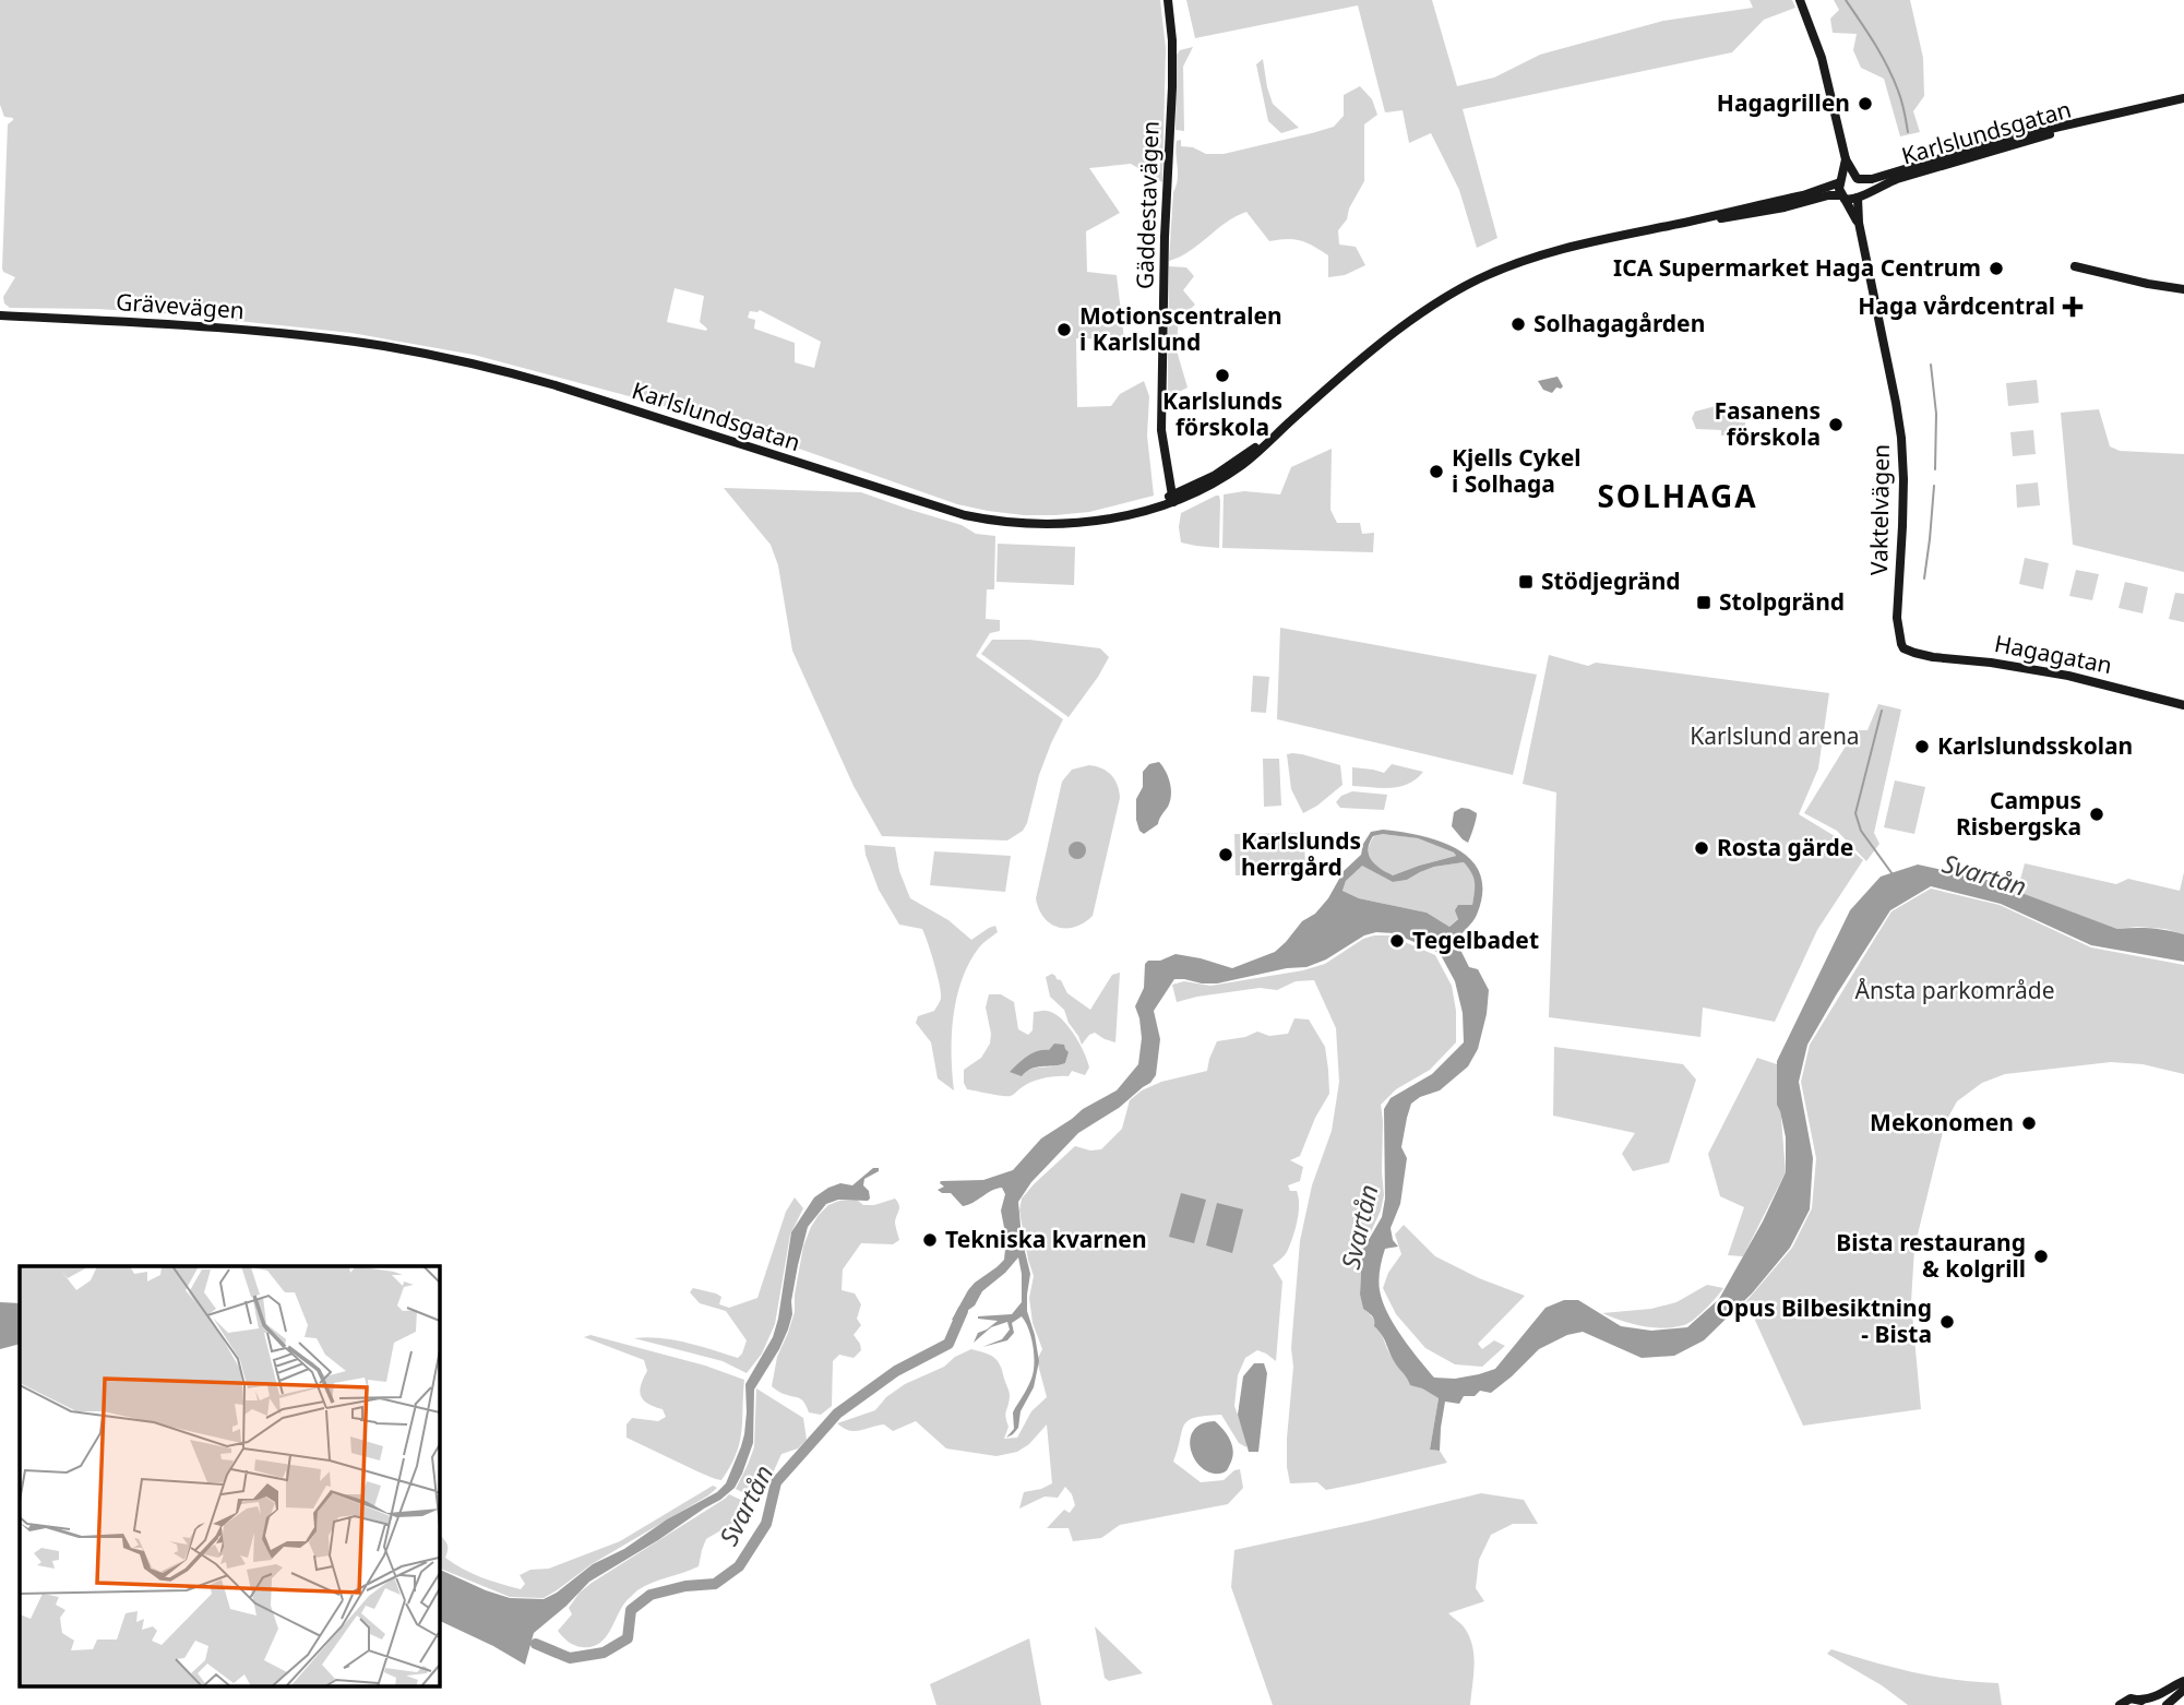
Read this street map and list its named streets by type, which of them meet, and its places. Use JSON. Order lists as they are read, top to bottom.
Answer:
{
  "streets": {
    "main road": [
      "Karlslundsgatan",
      "Gäddestavägen",
      "Grävevägen",
      "Vaktelvägen",
      "Hagagatan"
    ]
  },
  "crossings": [
    ["Karlslundsgatan", "Gäddestavägen"],
    ["Karlslundsgatan", "Grävevägen"],
    ["Karlslundsgatan", "Vaktelvägen"],
    ["Vaktelvägen", "Hagagatan"]
  ],
  "districts": ["SOLHAGA"],
  "water": ["Svartån"],
  "parks": ["Karlslund arena", "Ånsta parkområde"],
  "places": {
    "other": [
      "Hagagrillen",
      "ICA Supermarket Haga Centrum",
      "Solhagagården",
      "Motionscentralen i Karlslund",
      "Karlslunds förskola",
      "Fasanens förskola",
      "Kjells Cykel i Solhaga",
      "Karlslundsskolan",
      "Campus Risbergska",
      "Rosta gärde",
      "Karlslunds herrgård",
      "Tegelbadet",
      "Mekonomen",
      "Tekniska kvarnen",
      "Bista restaurang & kolgrill",
      "Opus Bilbesiktning - Bista"
    ],
    "health": ["Haga vårdcentral"],
    "transit": ["Stödjegränd", "Stolpgränd"]
  }
}
